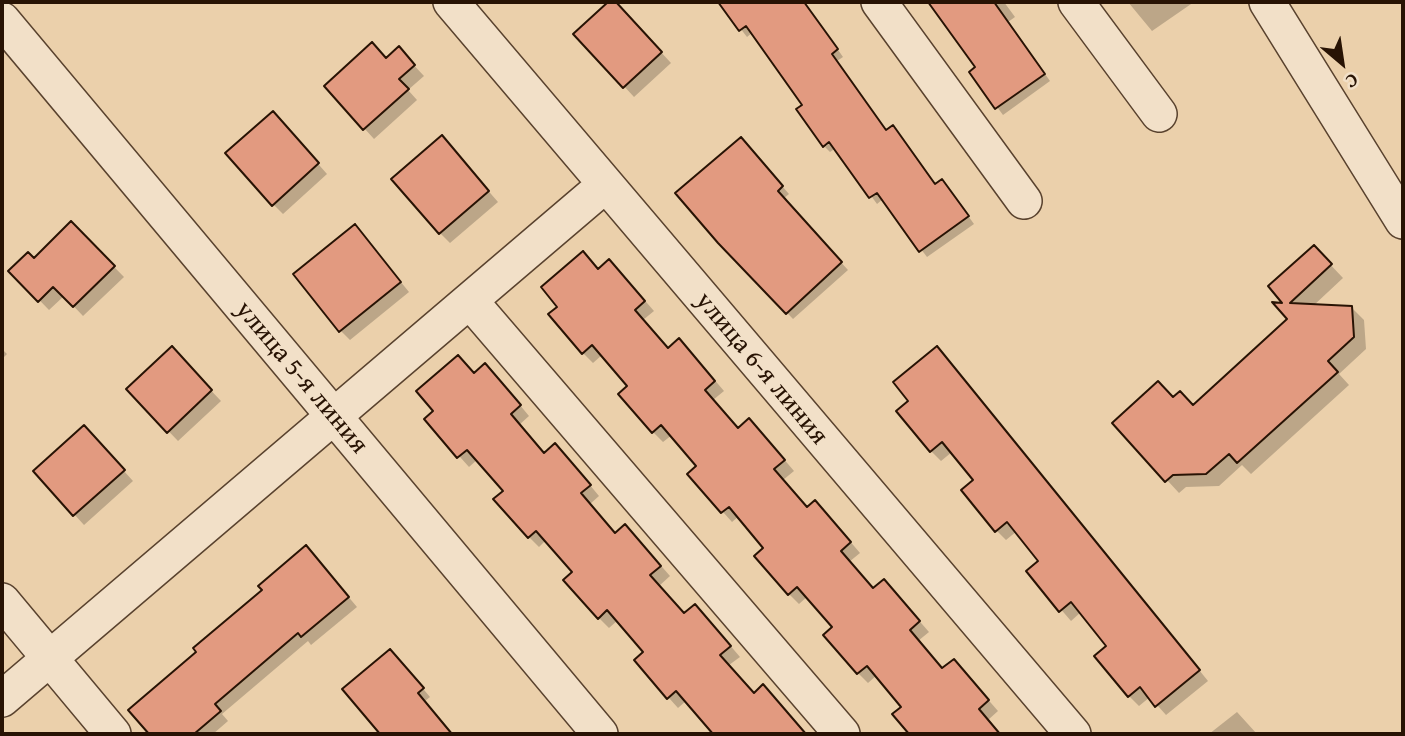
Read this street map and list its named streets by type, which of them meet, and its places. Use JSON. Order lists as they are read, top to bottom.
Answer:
{
  "streets": {
    "street": ["улица 6-я линия", "улица 5-я линия"]
  },
  "north": "bottom right"
}
